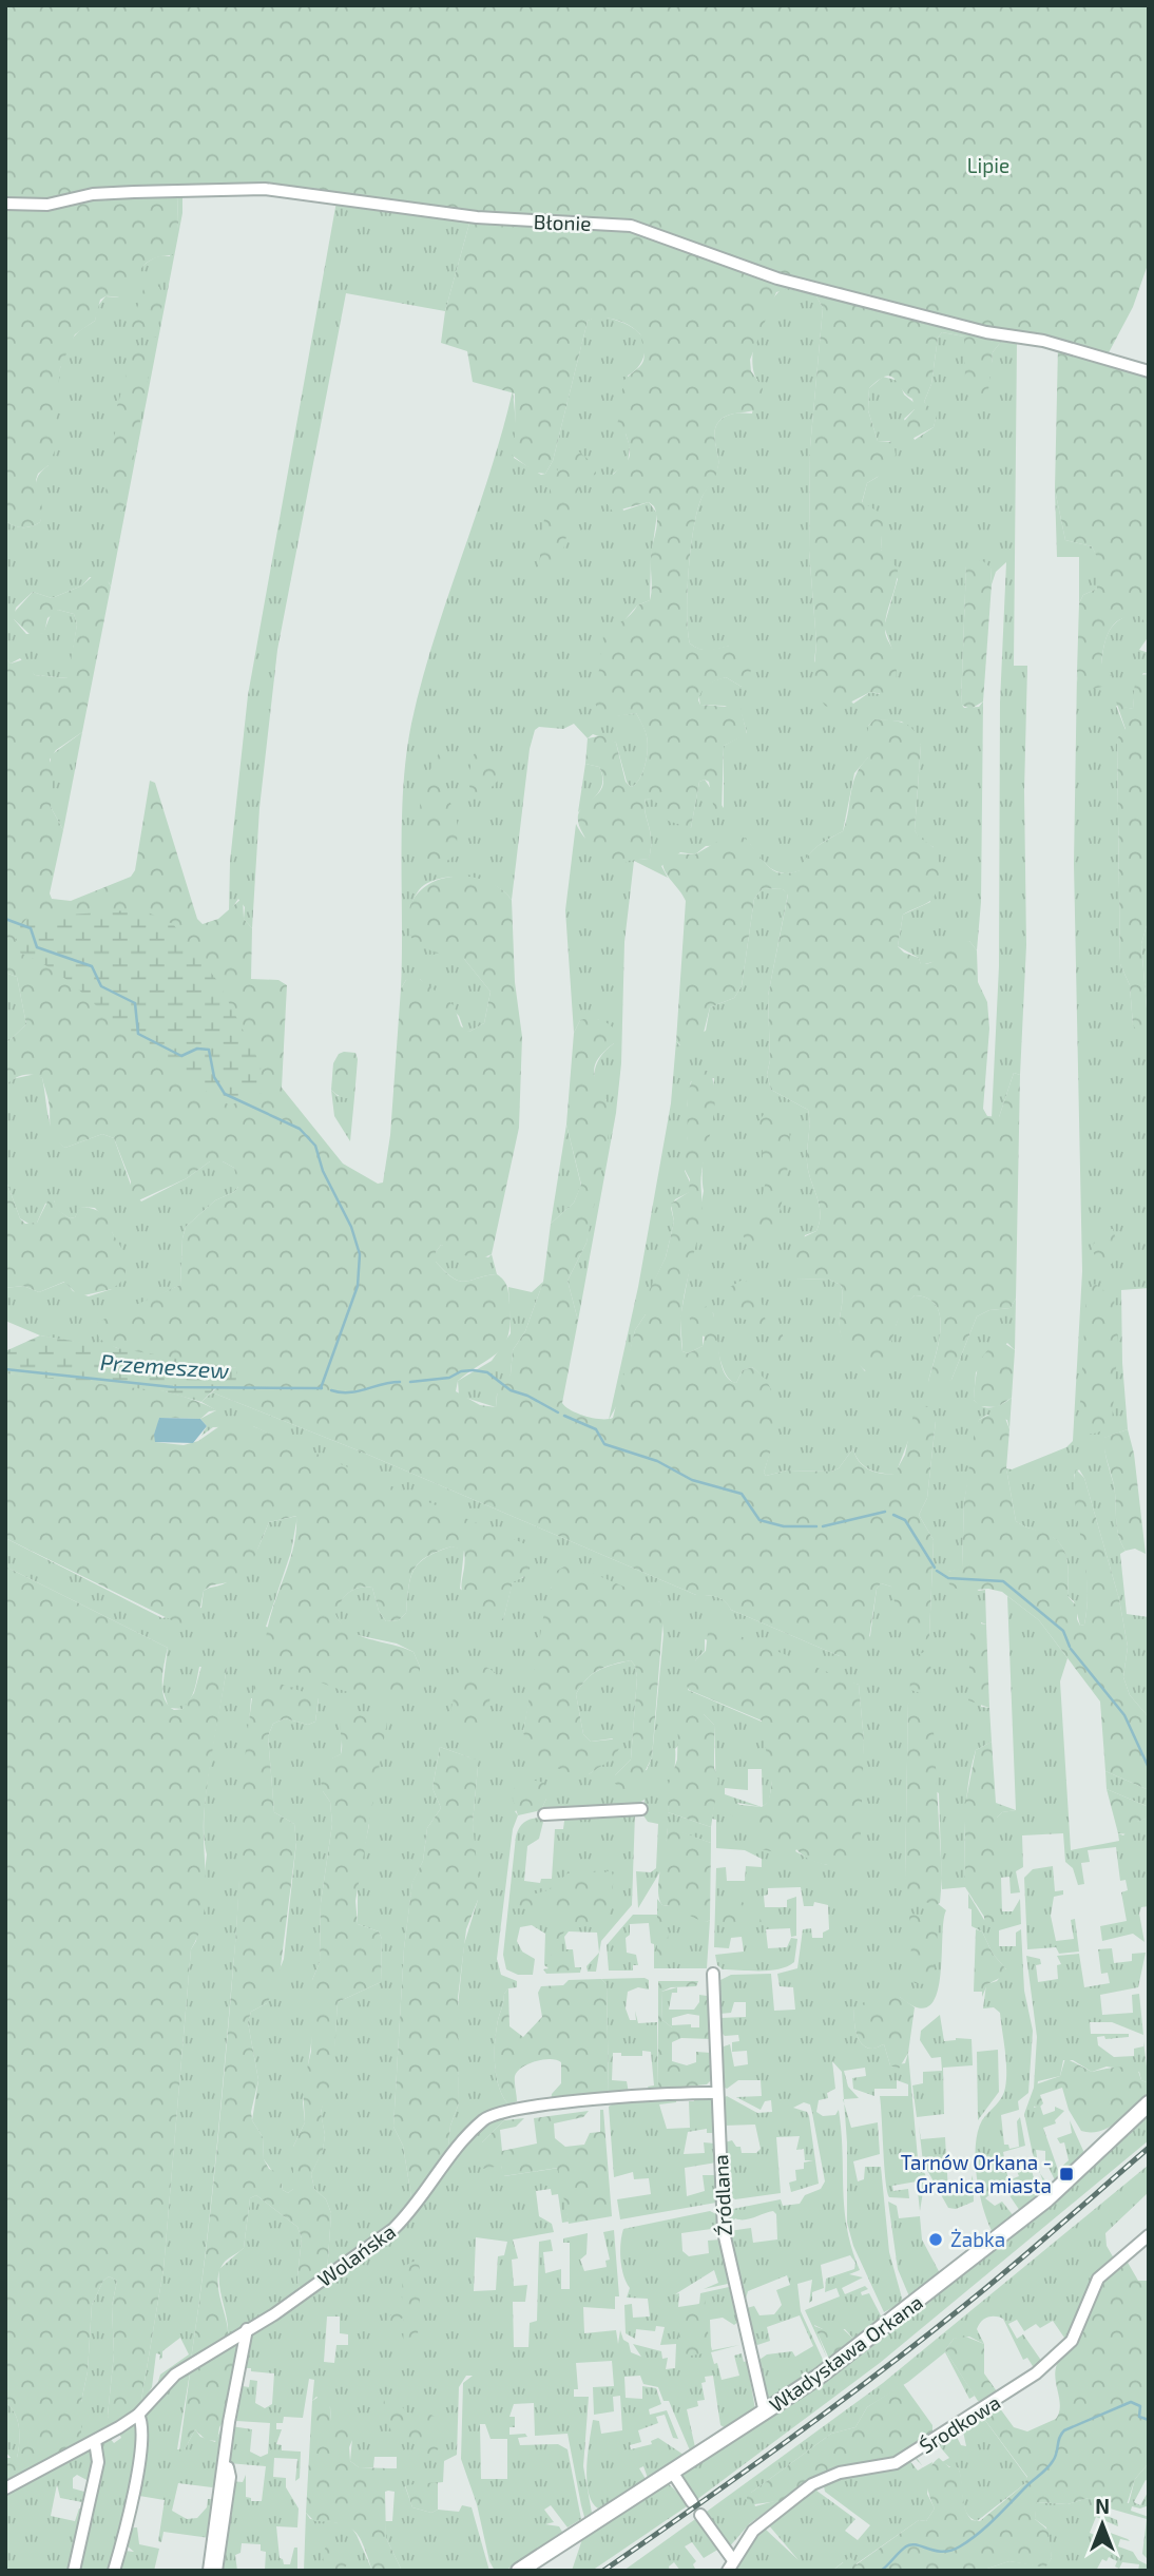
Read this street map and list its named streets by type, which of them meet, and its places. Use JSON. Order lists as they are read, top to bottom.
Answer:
{
  "streets": {
    "street": [
      "Błonie",
      "Źródlana",
      "Wolańska",
      "Władysława Orkana",
      "Środkowa"
    ]
  },
  "crossings": [
    ["Źródlana", "Wolańska"],
    ["Źródlana", "Władysława Orkana"]
  ],
  "water": ["Przemeszew"],
  "parks": ["Lipie"],
  "places": {
    "transit": ["Tarnów Orkana - Granica miasta"],
    "other": ["Żabka"]
  },
  "north": "top"
}
